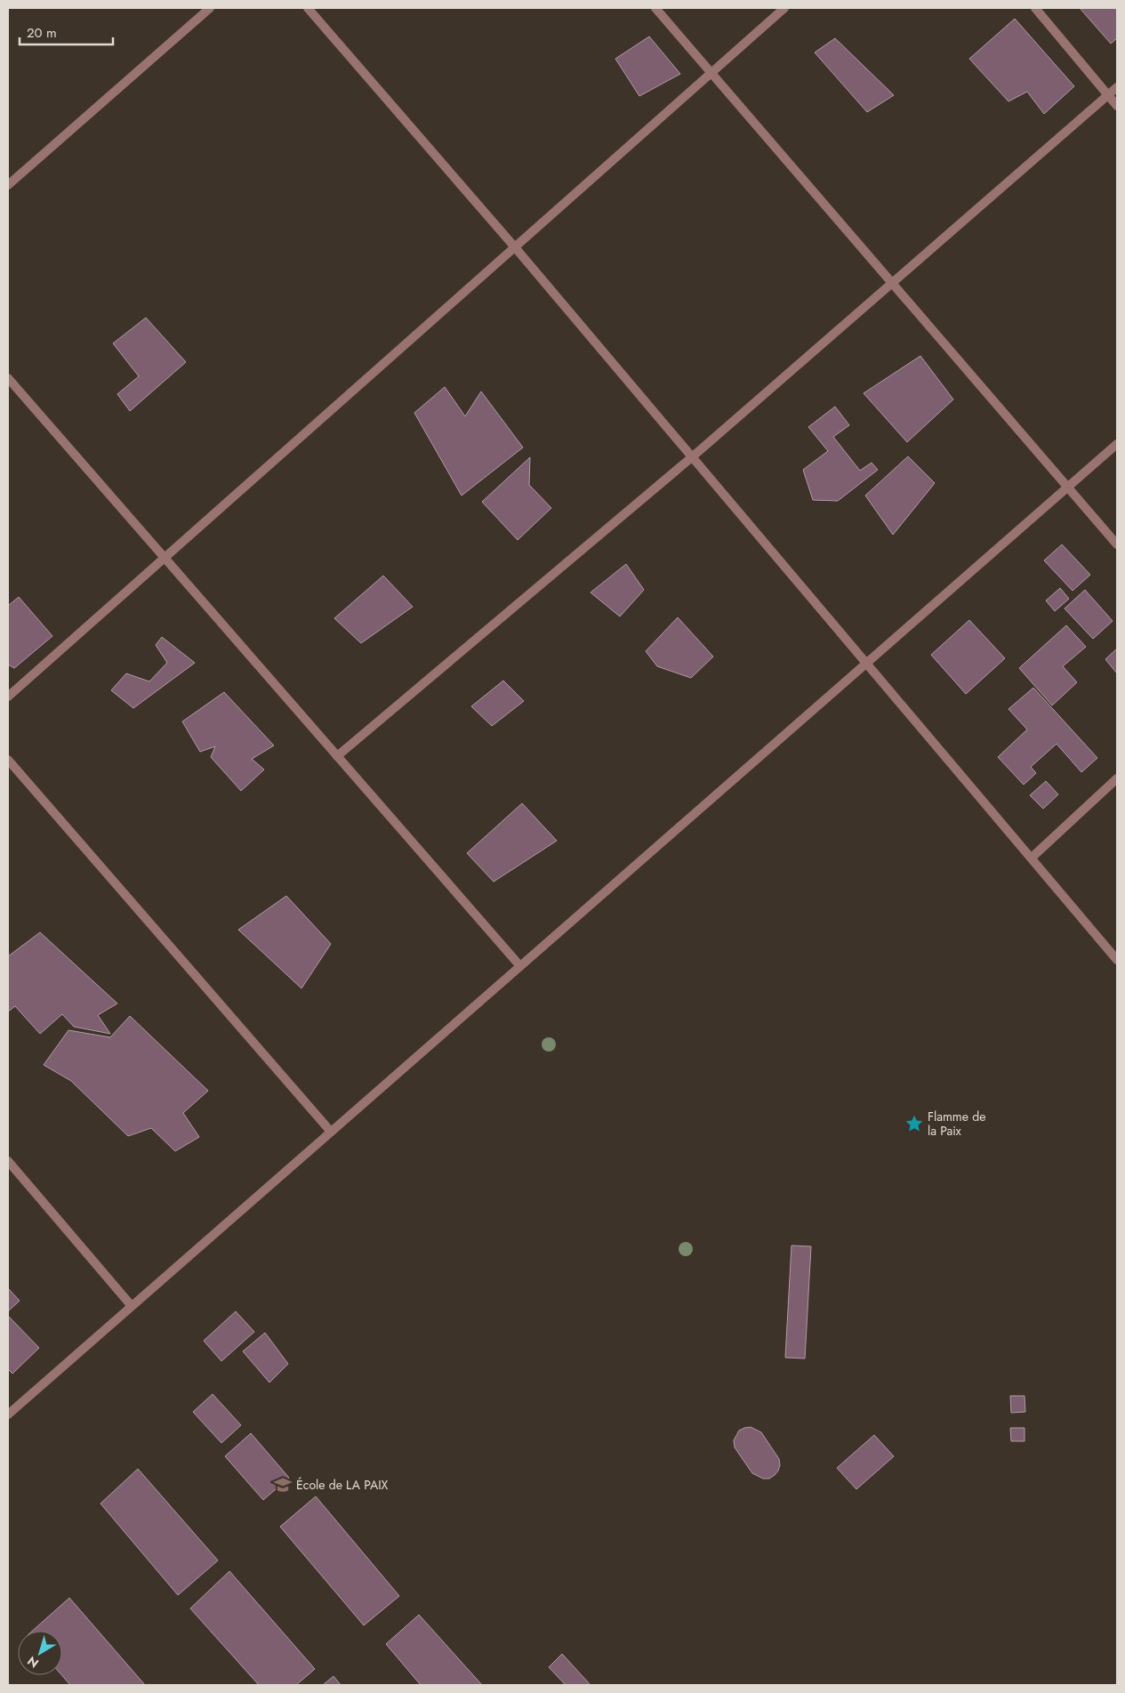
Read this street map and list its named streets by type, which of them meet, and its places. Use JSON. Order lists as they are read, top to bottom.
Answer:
{
  "places": {
    "place": ["Flamme de la Paix"],
    "school or university": ["École de LA PAIX"]
  },
  "scale_bar": "20 m",
  "north": "bottom left"
}
